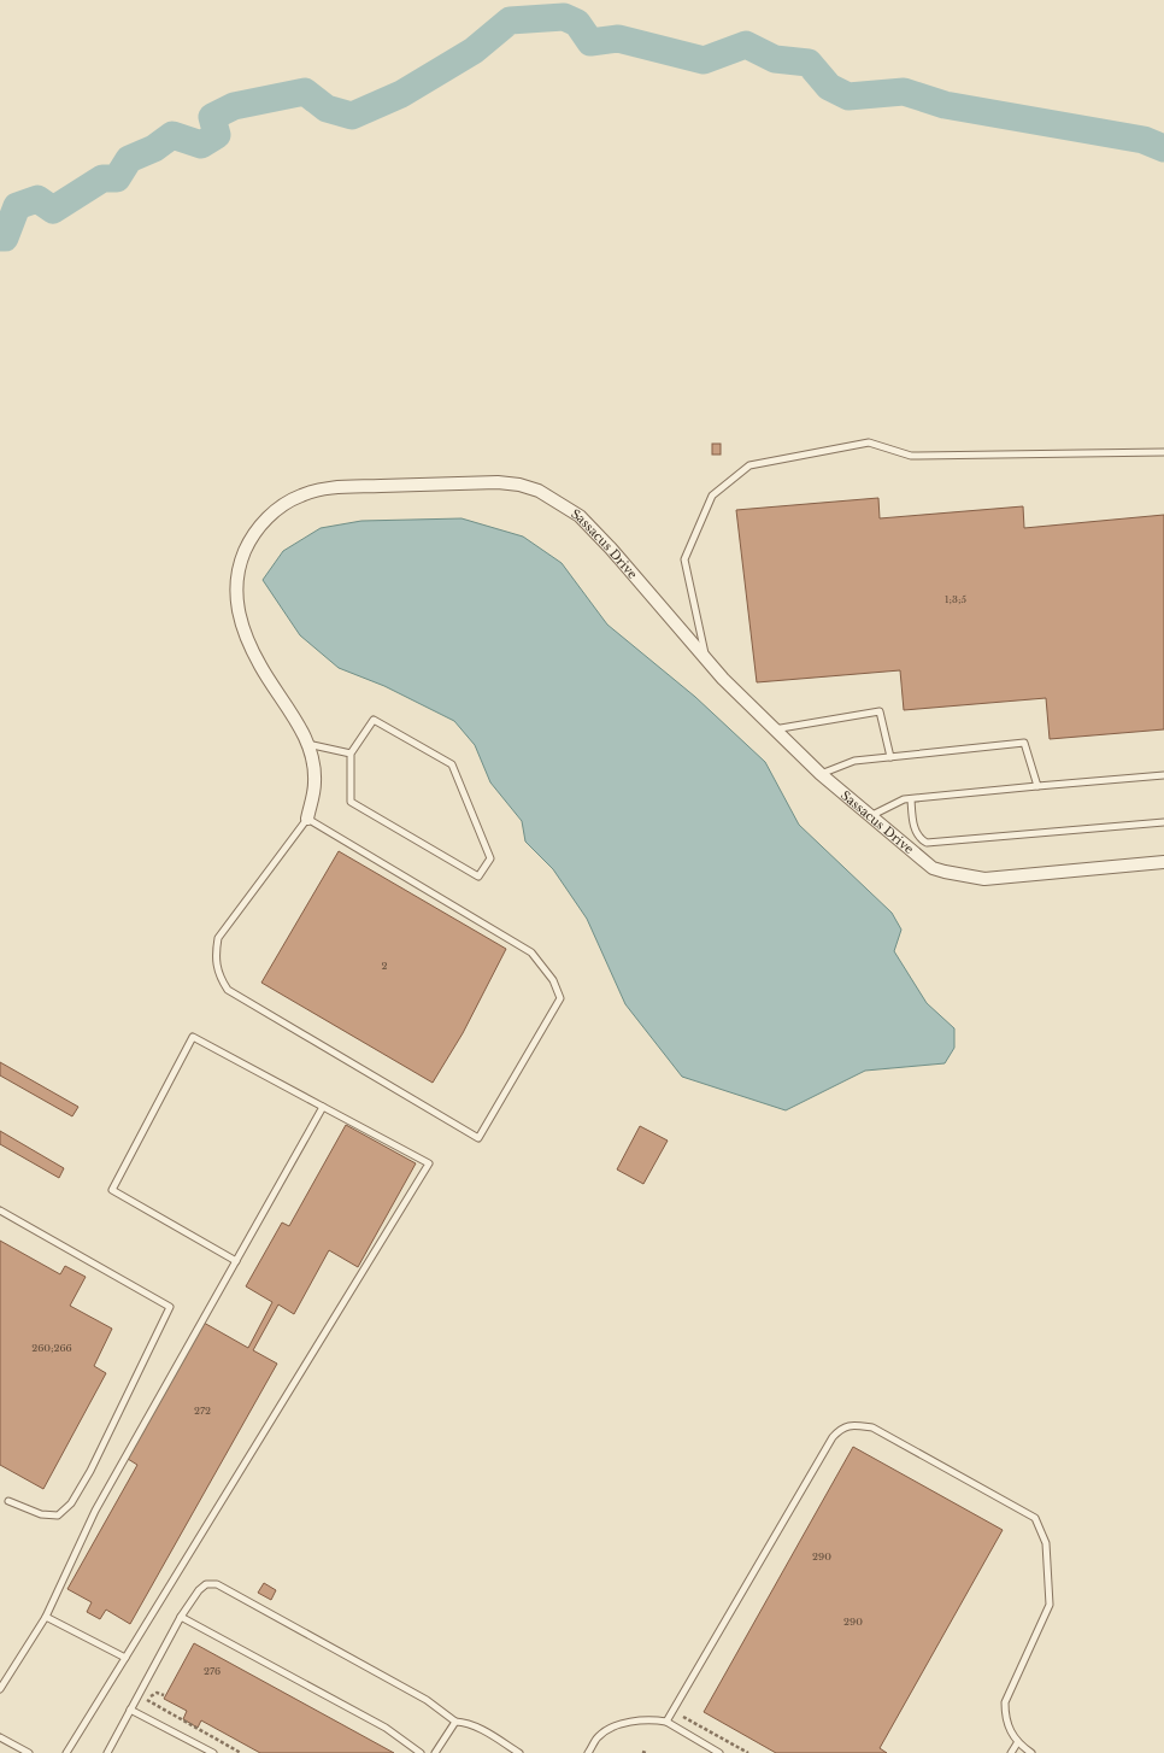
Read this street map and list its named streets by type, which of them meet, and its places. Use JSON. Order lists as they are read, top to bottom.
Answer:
{
  "streets": {
    "street": ["Sassacus Drive"]
  },
  "house_numbers": [
    "1;3;5",
    "2",
    "260;266",
    "272",
    "290",
    "290",
    "276"
  ]
}
